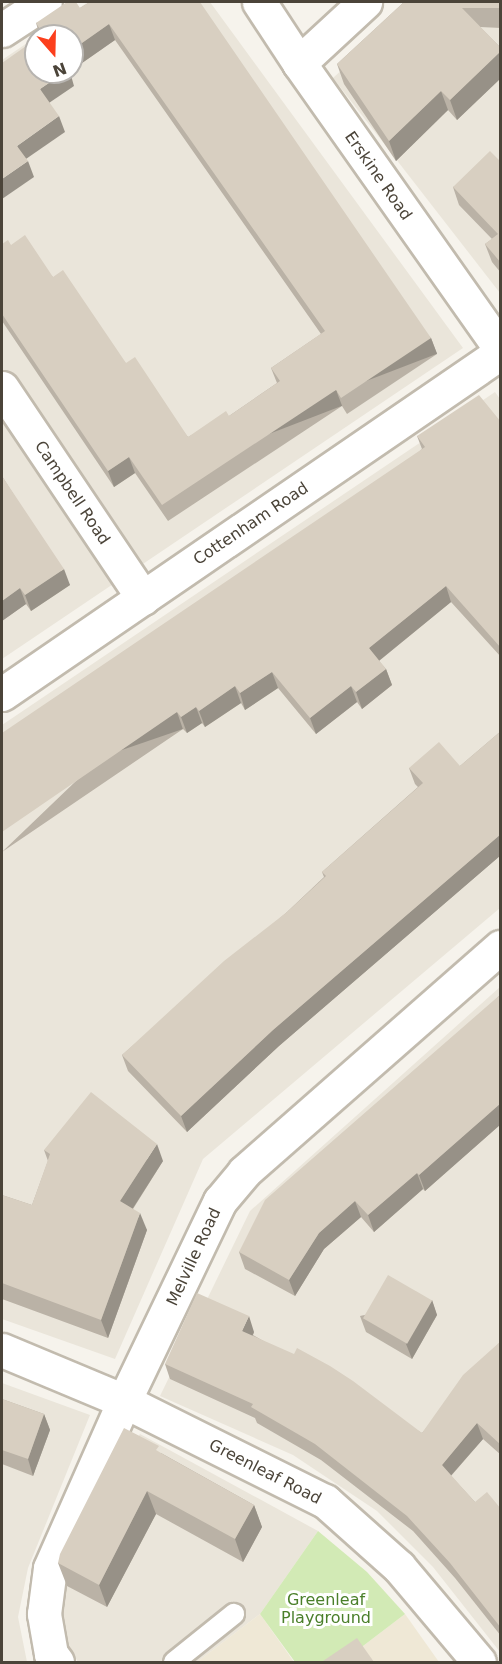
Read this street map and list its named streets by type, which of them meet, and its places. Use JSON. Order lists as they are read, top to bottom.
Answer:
{
  "streets": {
    "street": [
      "Erskine Road",
      "Campbell Road",
      "Cottenham Road",
      "Melville Road",
      "Greenleaf Road"
    ]
  },
  "crossings": [
    ["Campbell Road", "Cottenham Road"],
    ["Melville Road", "Greenleaf Road"]
  ],
  "parks": ["Greenleaf Playground"],
  "north": "bottom"
}
